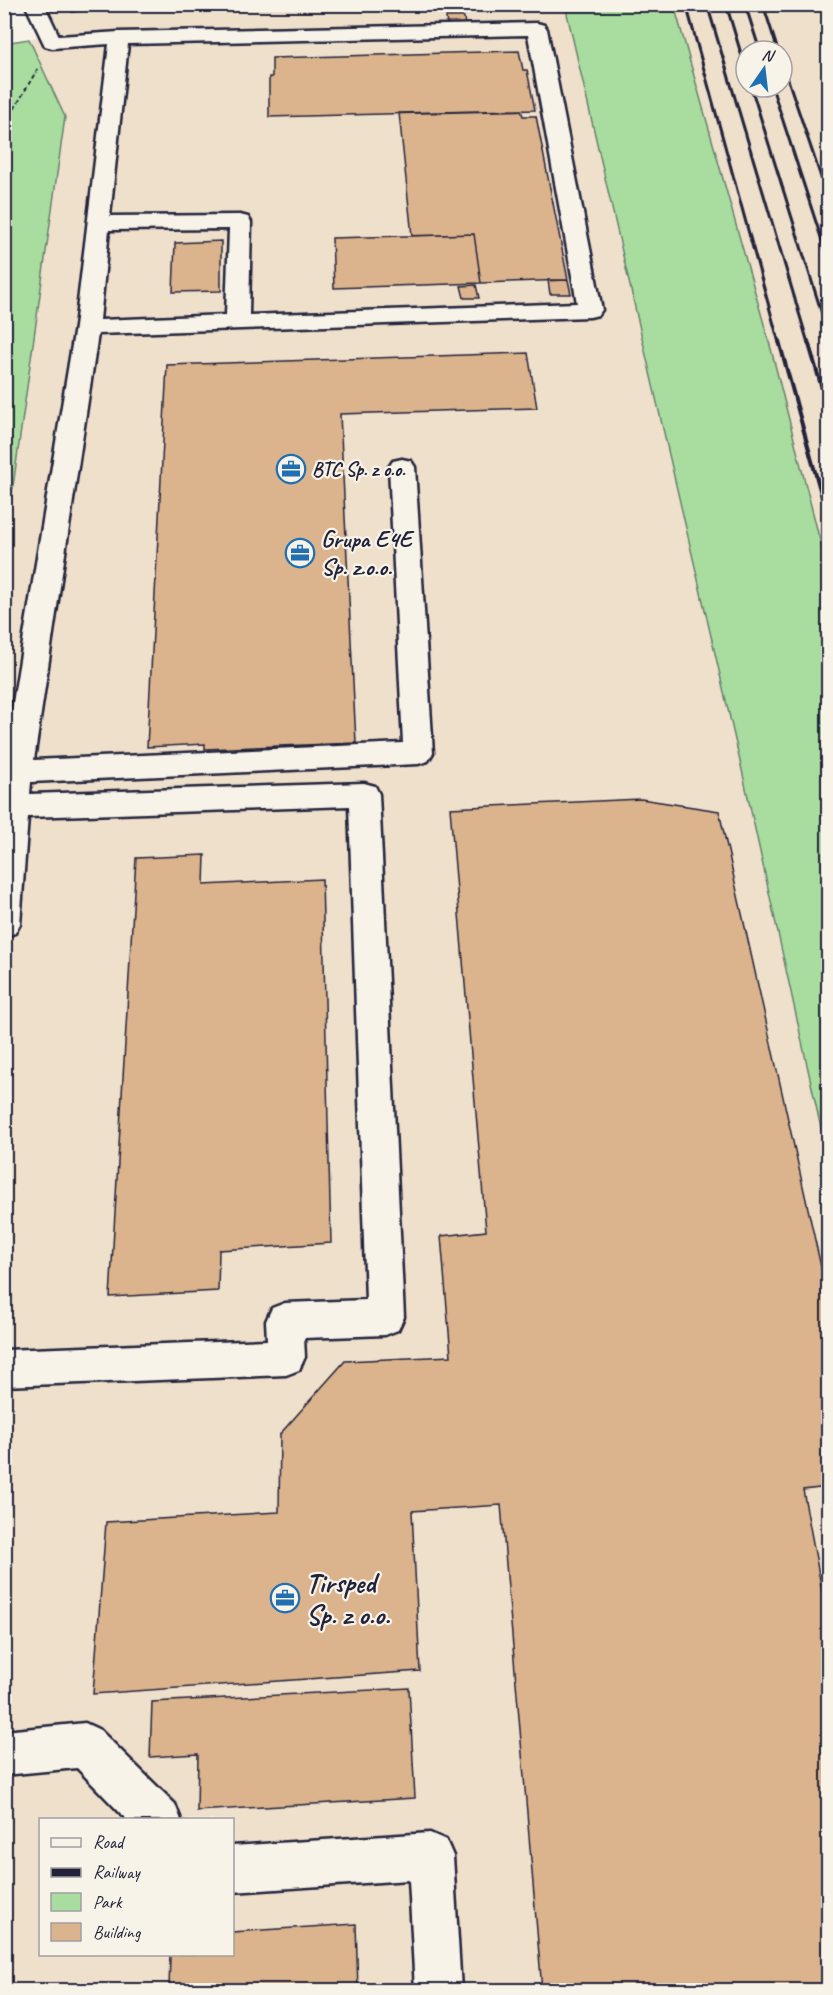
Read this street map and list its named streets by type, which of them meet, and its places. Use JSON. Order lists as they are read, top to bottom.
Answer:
{
  "places": {
    "office": ["BTC Sp. z o.o.", "Grupa E4E Sp. z.o.o.", "Tirsped Sp. z o.o."]
  },
  "legend": [
    "Road",
    "Railway",
    "Park",
    "Building"
  ],
  "north": "top"
}
